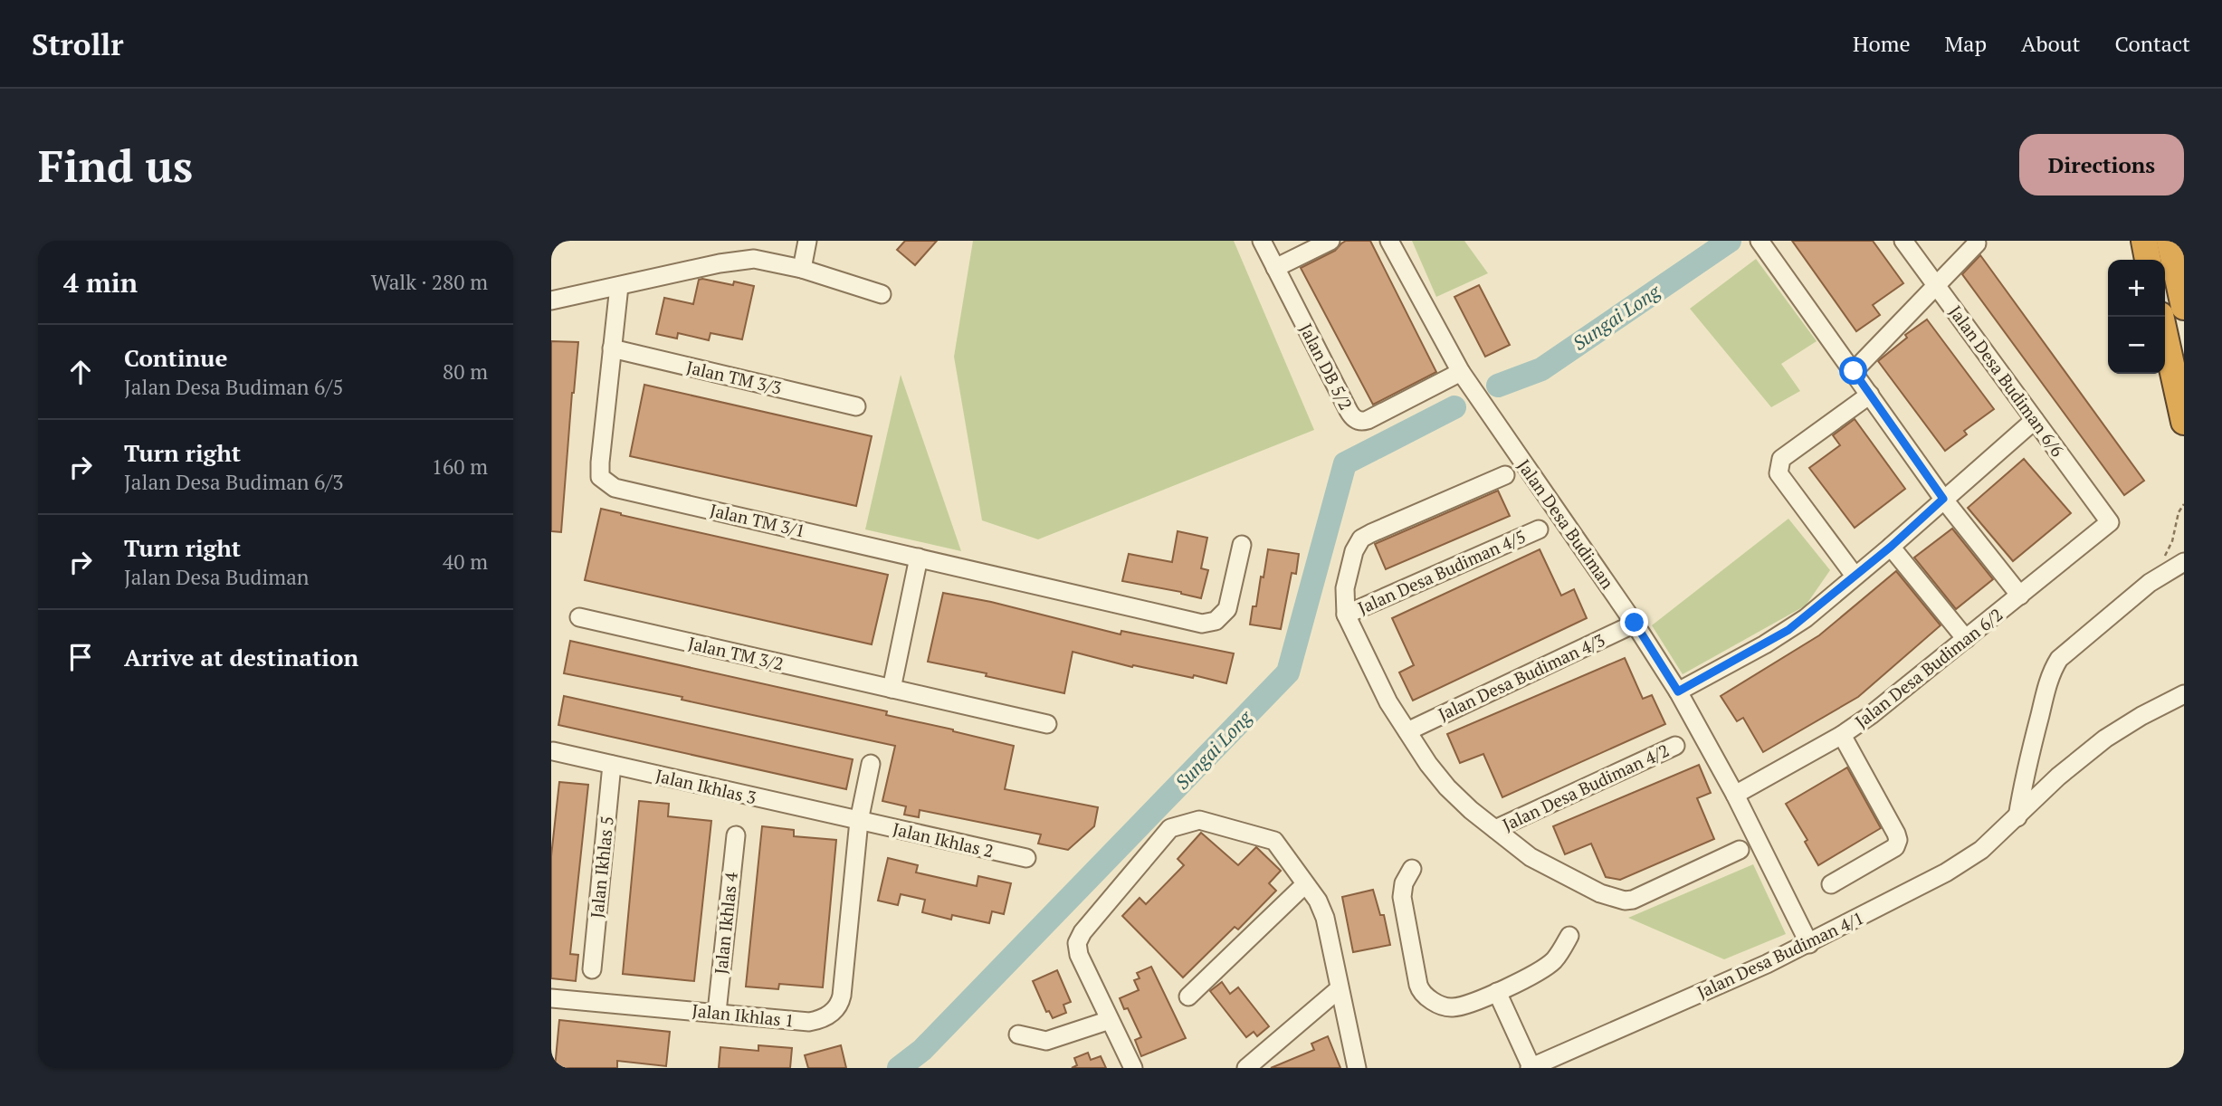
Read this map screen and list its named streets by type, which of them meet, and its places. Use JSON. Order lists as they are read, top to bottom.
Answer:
{
  "streets": {
    "street": [
      "Jalan DB 5/2",
      "Jalan TM 3/3",
      "Jalan Desa Budiman 6/6",
      "Jalan TM 3/1",
      "Jalan Desa Budiman",
      "Jalan Desa Budiman 4/5",
      "Jalan TM 3/2",
      "Jalan Desa Budiman 6/2",
      "Jalan Desa Budiman 4/3",
      "Jalan Ikhlas 3",
      "Jalan Desa Budiman 4/2",
      "Jalan Ikhlas 2",
      "Jalan Ikhlas 5",
      "Jalan Ikhlas 4",
      "Jalan Desa Budiman 4/1",
      "Jalan Ikhlas 1"
    ]
  },
  "crossings": [
    ["Jalan DB 5/2", "Jalan Desa Budiman"],
    ["Jalan TM 3/3", "Jalan TM 3/1"],
    ["Jalan Desa Budiman 6/6", "Jalan Desa Budiman 6/2"],
    ["Jalan Desa Budiman", "Jalan Desa Budiman 6/2"],
    ["Jalan Desa Budiman", "Jalan Desa Budiman 4/3"],
    ["Jalan Desa Budiman", "Jalan Desa Budiman 4/1"],
    ["Jalan Ikhlas 3", "Jalan Ikhlas 2"],
    ["Jalan Ikhlas 3", "Jalan Ikhlas 5"],
    ["Jalan Ikhlas 3", "Jalan Ikhlas 1"],
    ["Jalan Ikhlas 2", "Jalan Ikhlas 1"],
    ["Jalan Ikhlas 4", "Jalan Ikhlas 1"]
  ],
  "water": ["Sungai Long"],
  "page": {
    "header": "Strollr",
    "nav": [
      "Home",
      "Map",
      "About",
      "Contact"
    ],
    "buttons": "Directions",
    "title": "Find us",
    "heading": ["4 min", "Walk · 280 m"],
    "map_buttons": ["+", "−"],
    "list": [
      ["Continue", "Jalan Desa Budiman 6/5", "80 m"],
      ["Turn right", "Jalan Desa Budiman 6/3", "160 m"],
      ["Turn right", "Jalan Desa Budiman", "40 m"],
      "Arrive at destination"
    ]
  }
}
